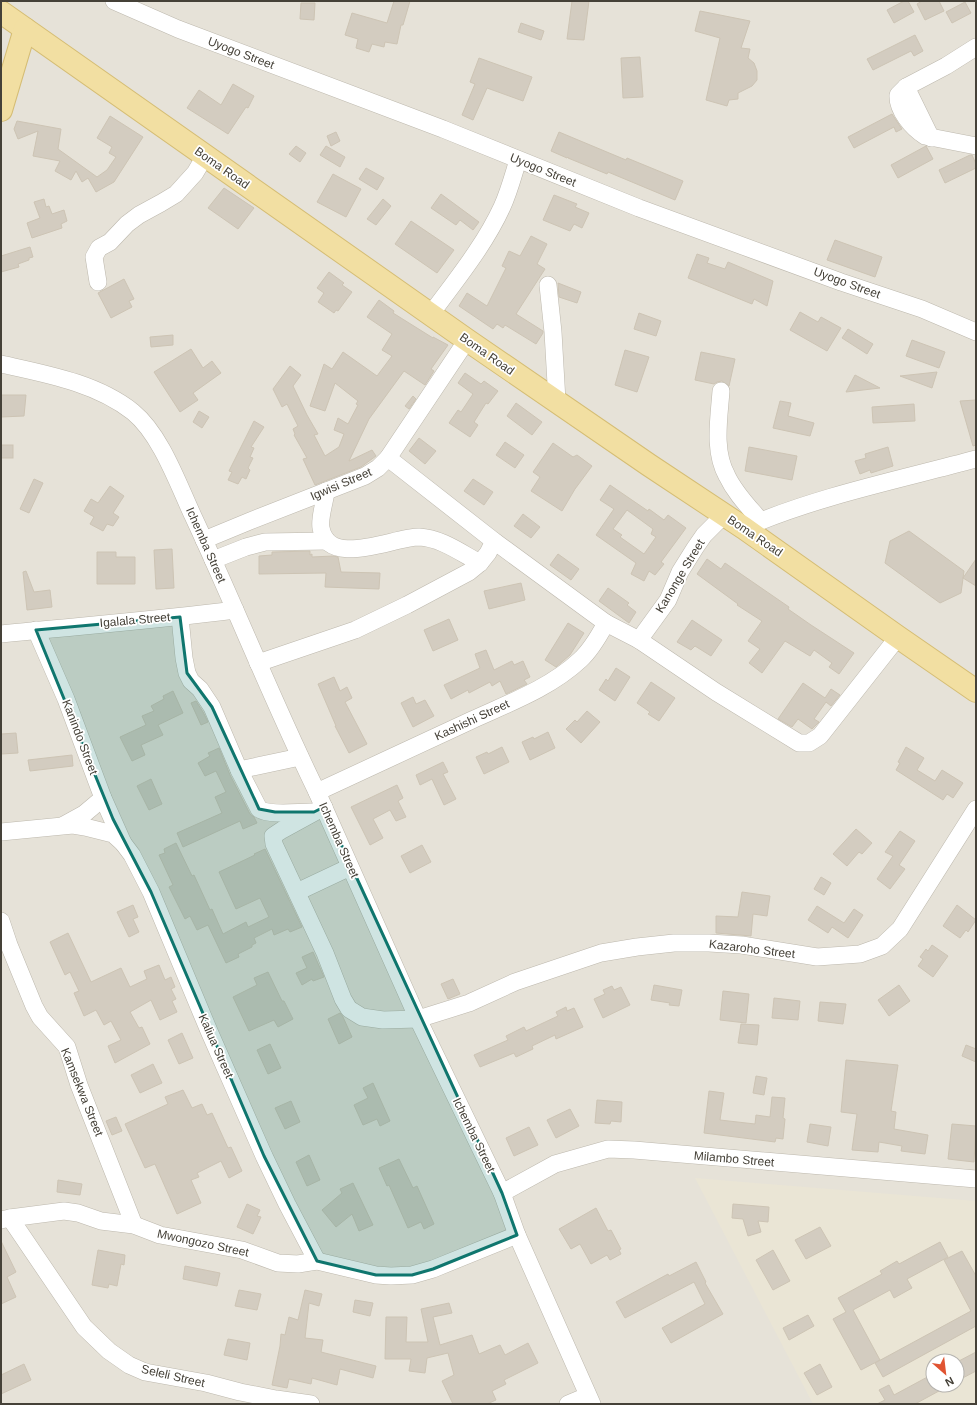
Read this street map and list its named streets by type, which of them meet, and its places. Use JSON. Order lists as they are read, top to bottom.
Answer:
{
  "streets": {
    "main road": ["Boma Road"],
    "street": [
      "Uyogo Street",
      "Igwisi Street",
      "Ichemba Street",
      "Kanonge Street",
      "Igalala Street",
      "Kashishi Street",
      "Kanindo Street",
      "Kazaroho Street",
      "Kaliua Street",
      "Kamsekwa Street",
      "Milambo Street",
      "Mwongozo Street",
      "Seleli Street"
    ]
  },
  "crossings": [
    ["Boma Road", "Igwisi Street"],
    ["Boma Road", "Kanonge Street"],
    ["Igwisi Street", "Ichemba Street"],
    ["Ichemba Street", "Igalala Street"],
    ["Ichemba Street", "Kashishi Street"],
    ["Ichemba Street", "Kazaroho Street"],
    ["Ichemba Street", "Milambo Street"],
    ["Ichemba Street", "Mwongozo Street"],
    ["Igalala Street", "Kanindo Street"],
    ["Kashishi Street", "Kazaroho Street"],
    ["Kanindo Street", "Kaliua Street"],
    ["Kaliua Street", "Mwongozo Street"],
    ["Kamsekwa Street", "Mwongozo Street"],
    ["Mwongozo Street", "Seleli Street"]
  ],
  "north": "bottom right"
}
